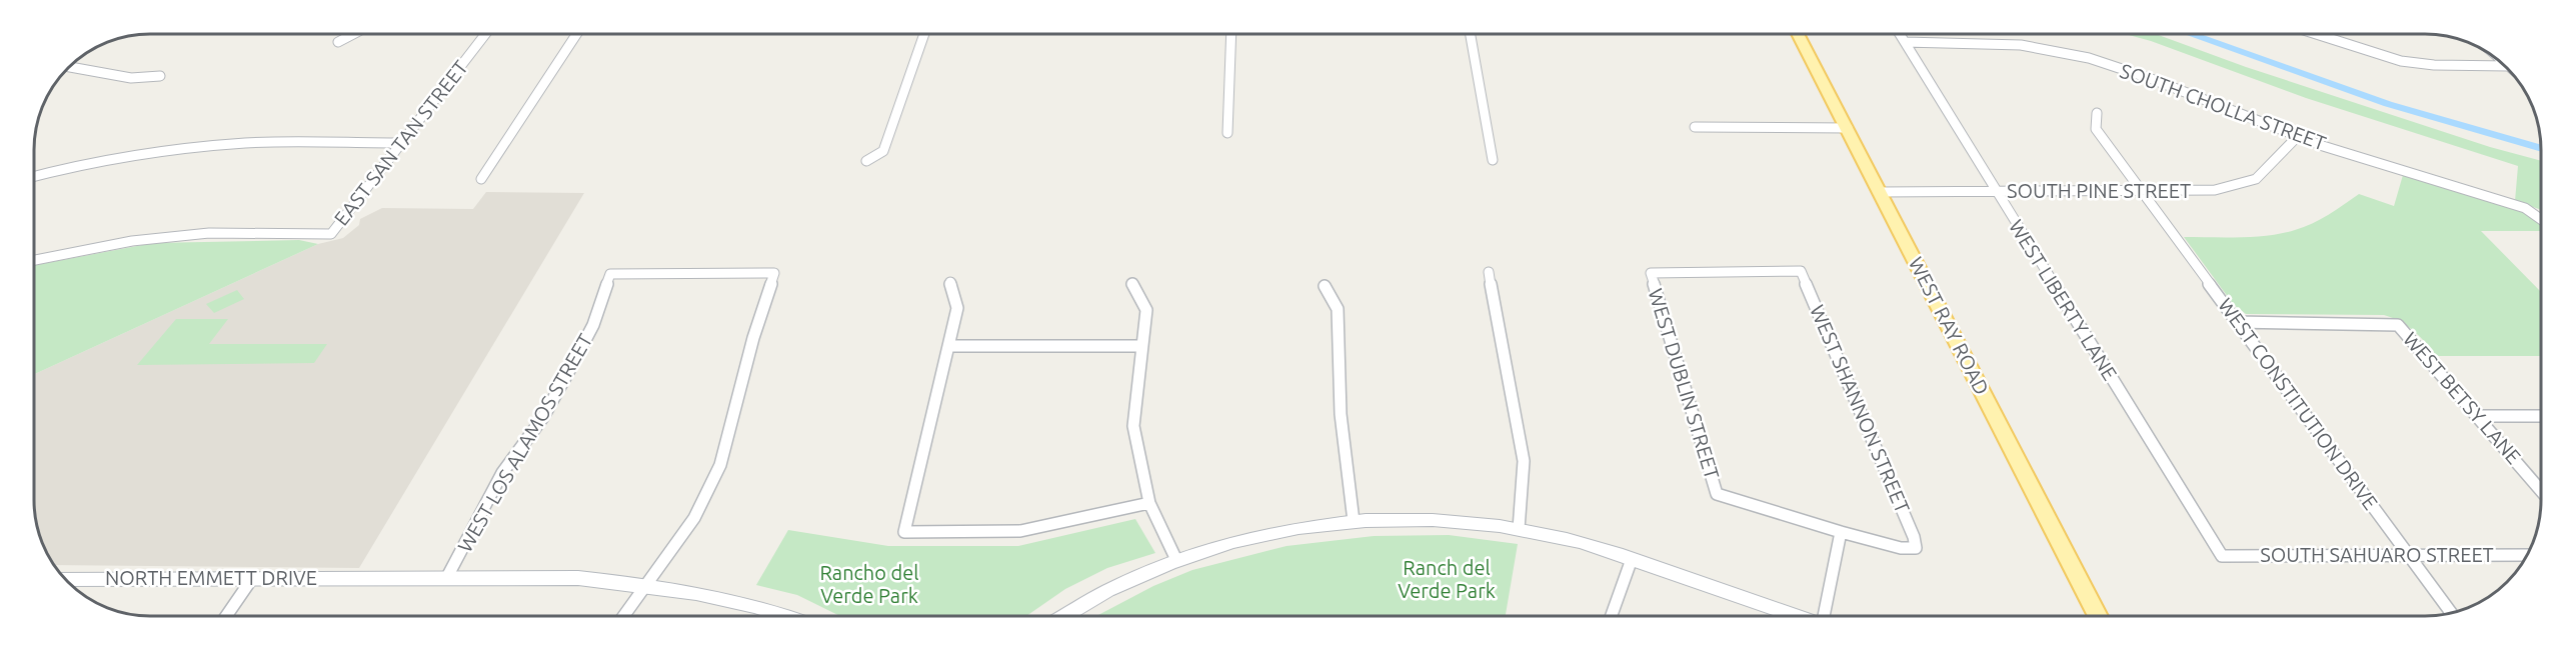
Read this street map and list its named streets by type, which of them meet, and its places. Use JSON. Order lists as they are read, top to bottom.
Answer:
{
  "streets": {
    "main road": ["WEST RAY ROAD"],
    "street": [
      "SOUTH CHOLLA STREET",
      "EAST SAN TAN STREET",
      "SOUTH PINE STREET",
      "WEST LIBERTY LANE",
      "WEST DUBLIN STREET",
      "WEST BETSY LANE",
      "WEST CONSTITUTION DRIVE",
      "WEST SHANNON STREET",
      "WEST LOS ALAMOS STREET",
      "SOUTH SAHUARO STREET",
      "NORTH EMMETT DRIVE"
    ]
  },
  "crossings": [
    ["SOUTH CHOLLA STREET", "SOUTH PINE STREET"],
    ["SOUTH CHOLLA STREET", "WEST LIBERTY LANE"],
    ["SOUTH PINE STREET", "WEST LIBERTY LANE"],
    ["SOUTH PINE STREET", "WEST RAY ROAD"],
    ["SOUTH PINE STREET", "WEST CONSTITUTION DRIVE"],
    ["WEST LIBERTY LANE", "SOUTH SAHUARO STREET"],
    ["WEST DUBLIN STREET", "WEST SHANNON STREET"],
    ["WEST BETSY LANE", "WEST CONSTITUTION DRIVE"],
    ["WEST CONSTITUTION DRIVE", "SOUTH SAHUARO STREET"],
    ["WEST LOS ALAMOS STREET", "NORTH EMMETT DRIVE"]
  ],
  "parks": ["Ranch del Verde Park", "Rancho del Verde Park"]
}
